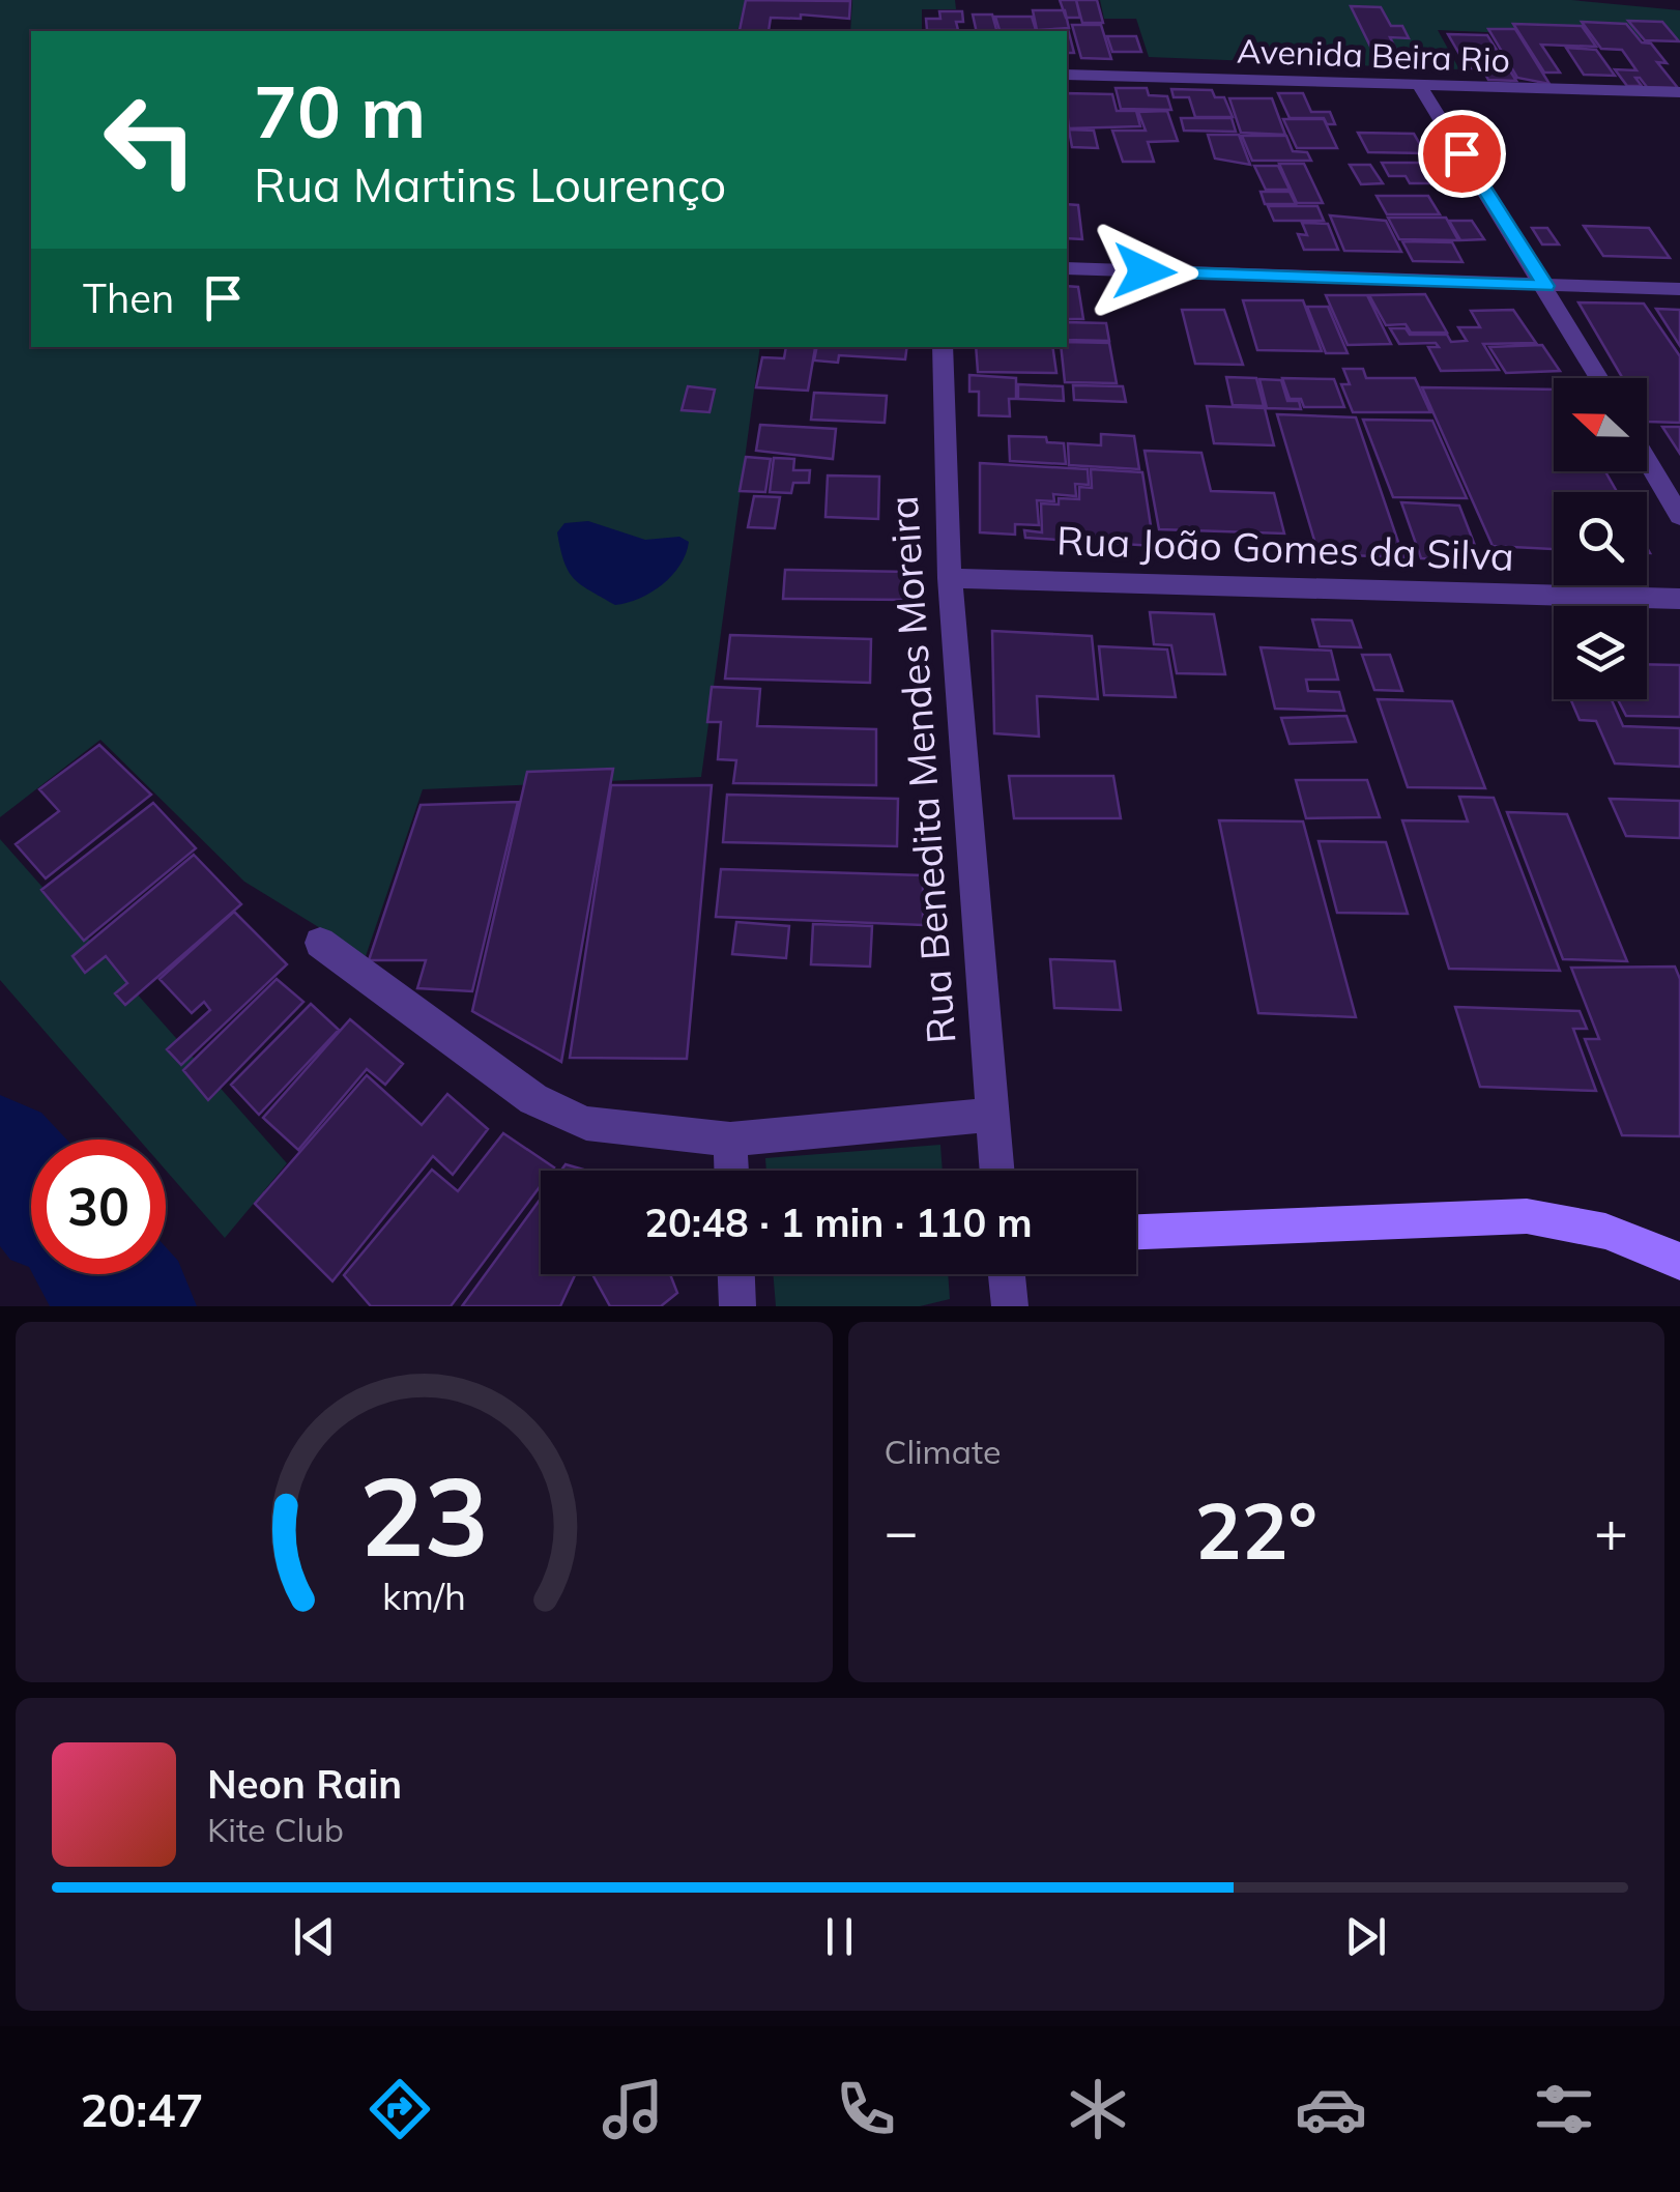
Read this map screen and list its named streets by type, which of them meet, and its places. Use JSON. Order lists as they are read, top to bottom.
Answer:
{
  "streets": {
    "street": ["Avenida Beira Rio", "Rua João Gomes da Silva", "Rua Benedita Mendes Moreira"]
  },
  "crossings": [
    ["Rua João Gomes da Silva", "Rua Benedita Mendes Moreira"]
  ],
  "north": "left",
  "page": {
    "turn": ["70 m", "Rua Martins Lourenço"],
    "then": "Then",
    "limit": "30",
    "trip": "20:48 · 1 min · 110 m",
    "tile": "Climate",
    "heat": ["−", "22°", "+"],
    "song": ["Neon Rain", "Kite Club"],
    "tabs": "20:47",
    "gauge": ["23", "km/h"]
  }
}
